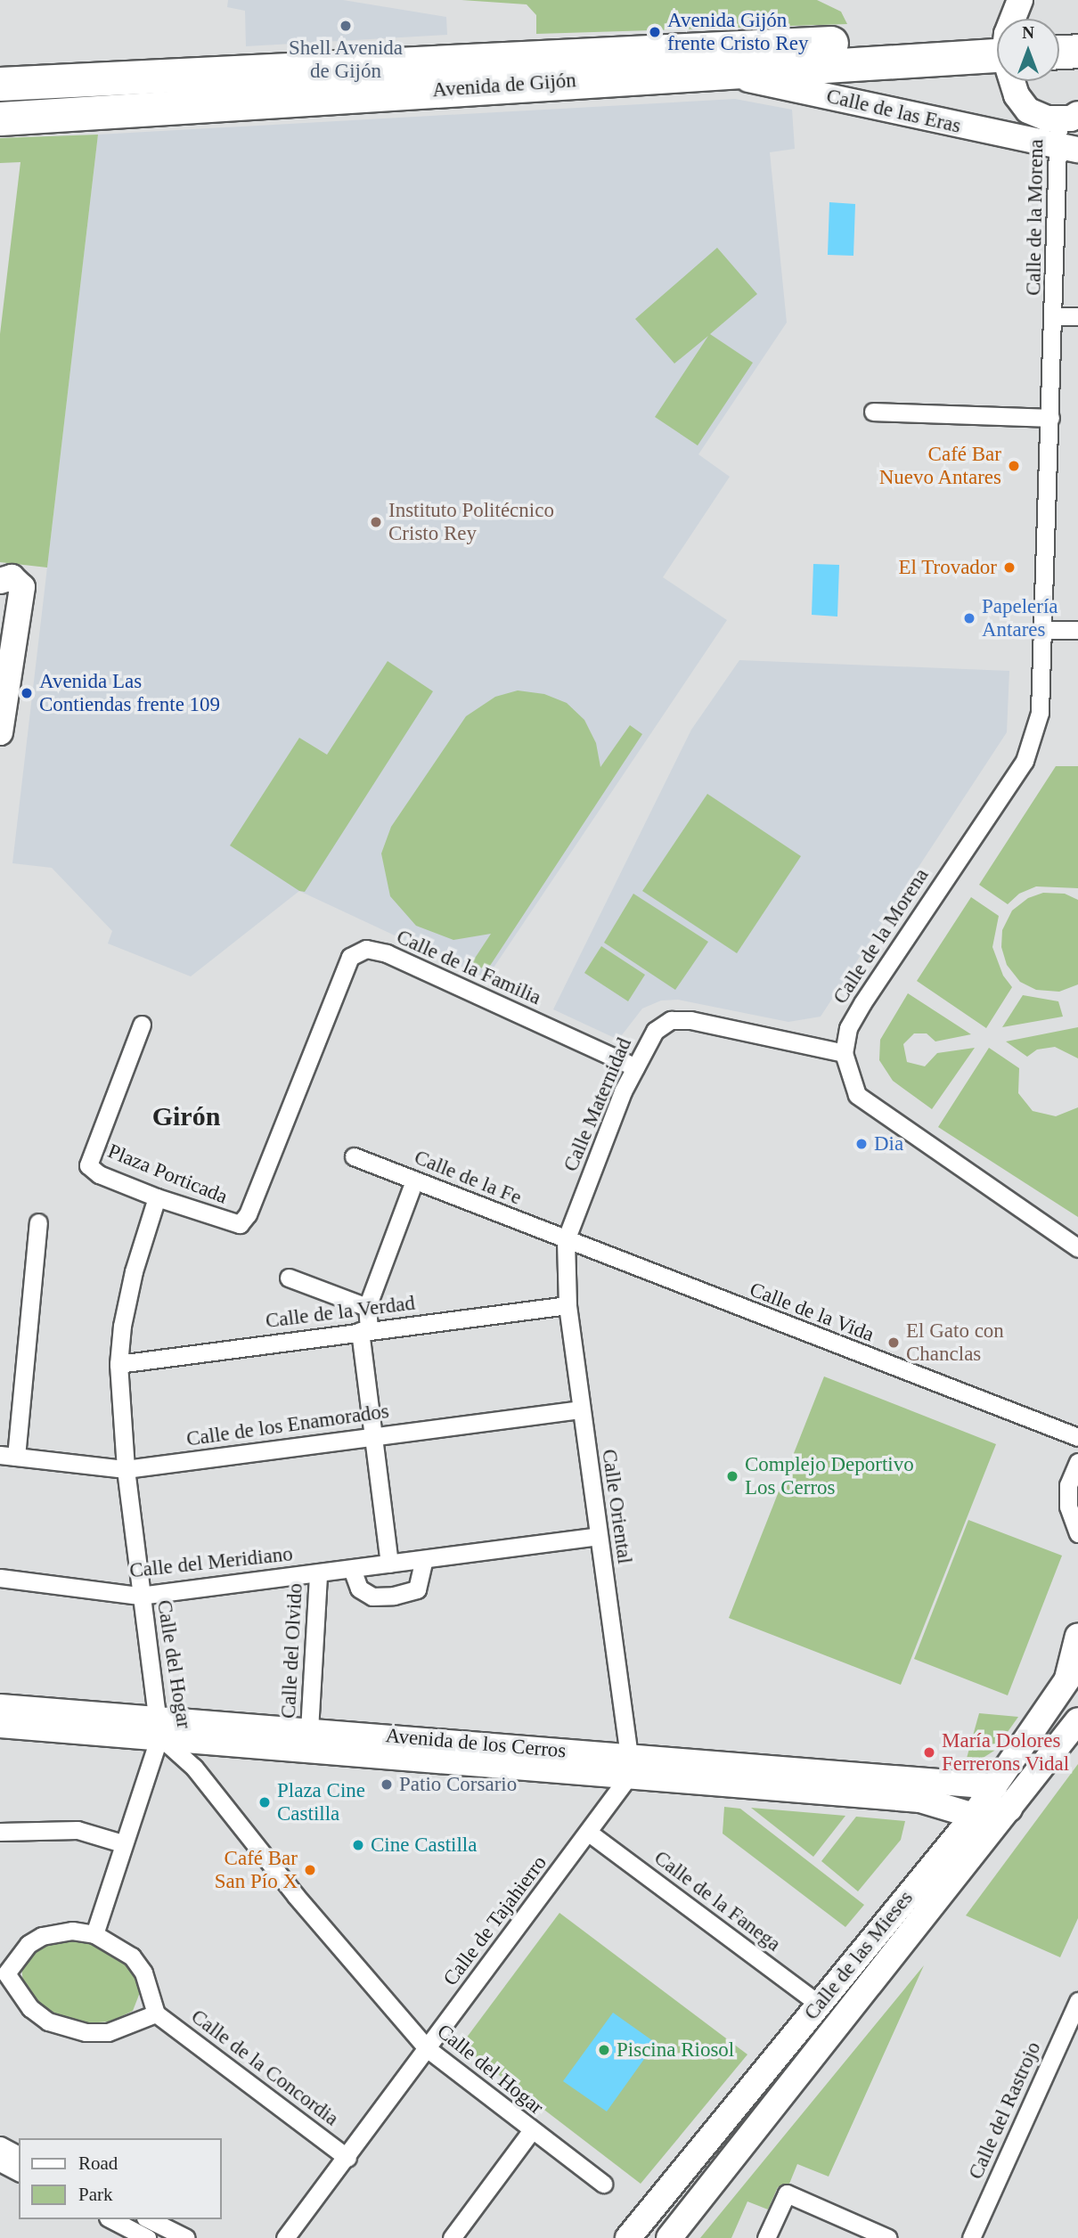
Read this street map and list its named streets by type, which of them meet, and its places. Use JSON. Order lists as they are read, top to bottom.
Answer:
{
  "streets": {
    "highway": ["Avenida de Gijón"],
    "main road": ["Calle de las Eras", "Avenida de los Cerros", "Calle de las Mieses"],
    "street": [
      "Calle de la Morena",
      "Calle de la Familia",
      "Calle Maternidad",
      "Plaza Porticada",
      "Calle de la Fe",
      "Calle de la Verdad",
      "Calle de la Vida",
      "Calle de los Enamorados",
      "Calle Oriental",
      "Calle del Meridiano",
      "Calle del Olvido",
      "Calle del Hogar",
      "Calle de la Fanega",
      "Calle de Tajahierro",
      "Calle de la Concordia",
      "Calle del Rastrojo"
    ]
  },
  "crossings": [
    ["Avenida de Gijón", "Calle de las Eras"],
    ["Calle de las Eras", "Calle de la Morena"],
    ["Calle de la Morena", "Calle Maternidad"],
    ["Calle de la Familia", "Calle Maternidad"],
    ["Calle de la Familia", "Plaza Porticada"],
    ["Calle Maternidad", "Calle de la Fe"],
    ["Calle Maternidad", "Calle de la Vida"],
    ["Calle Maternidad", "Calle Oriental"],
    ["Plaza Porticada", "Calle del Hogar"],
    ["Calle de la Fe", "Calle de la Vida"],
    ["Calle de la Fe", "Calle Oriental"],
    ["Calle de la Verdad", "Calle Oriental"],
    ["Calle de la Verdad", "Calle del Hogar"],
    ["Calle de la Vida", "Calle Oriental"],
    ["Calle de los Enamorados", "Calle Oriental"],
    ["Calle de los Enamorados", "Calle del Hogar"],
    ["Calle Oriental", "Calle del Meridiano"],
    ["Calle Oriental", "Avenida de los Cerros"],
    ["Calle Oriental", "Calle de Tajahierro"],
    ["Calle del Meridiano", "Calle del Olvido"],
    ["Calle del Meridiano", "Calle del Hogar"],
    ["Calle del Olvido", "Avenida de los Cerros"],
    ["Calle del Hogar", "Avenida de los Cerros"],
    ["Calle del Hogar", "Calle de Tajahierro"],
    ["Avenida de los Cerros", "Calle de Tajahierro"],
    ["Avenida de los Cerros", "Calle de las Mieses"],
    ["Calle de la Fanega", "Calle de Tajahierro"],
    ["Calle de la Fanega", "Calle de las Mieses"],
    ["Calle de Tajahierro", "Calle de la Concordia"]
  ],
  "districts": ["Girón"],
  "places": [
    "Shell Avenida de Gijón",
    "Avenida Gijón frente Cristo Rey",
    "Café Bar Nuevo Antares",
    "Instituto Politécnico Cristo Rey",
    "El Trovador",
    "Papelería Antares",
    "Avenida Las Contiendas frente 109",
    "Dia",
    "El Gato con Chanclas",
    "Complejo Deportivo Los Cerros",
    "María Dolores Ferrerons Vidal",
    "Patio Corsario",
    "Plaza Cine Castilla",
    "Cine Castilla",
    "Café Bar San Pío X",
    "Piscina Riosol"
  ],
  "legend": ["Road", "Park"],
  "north": "top"
}
